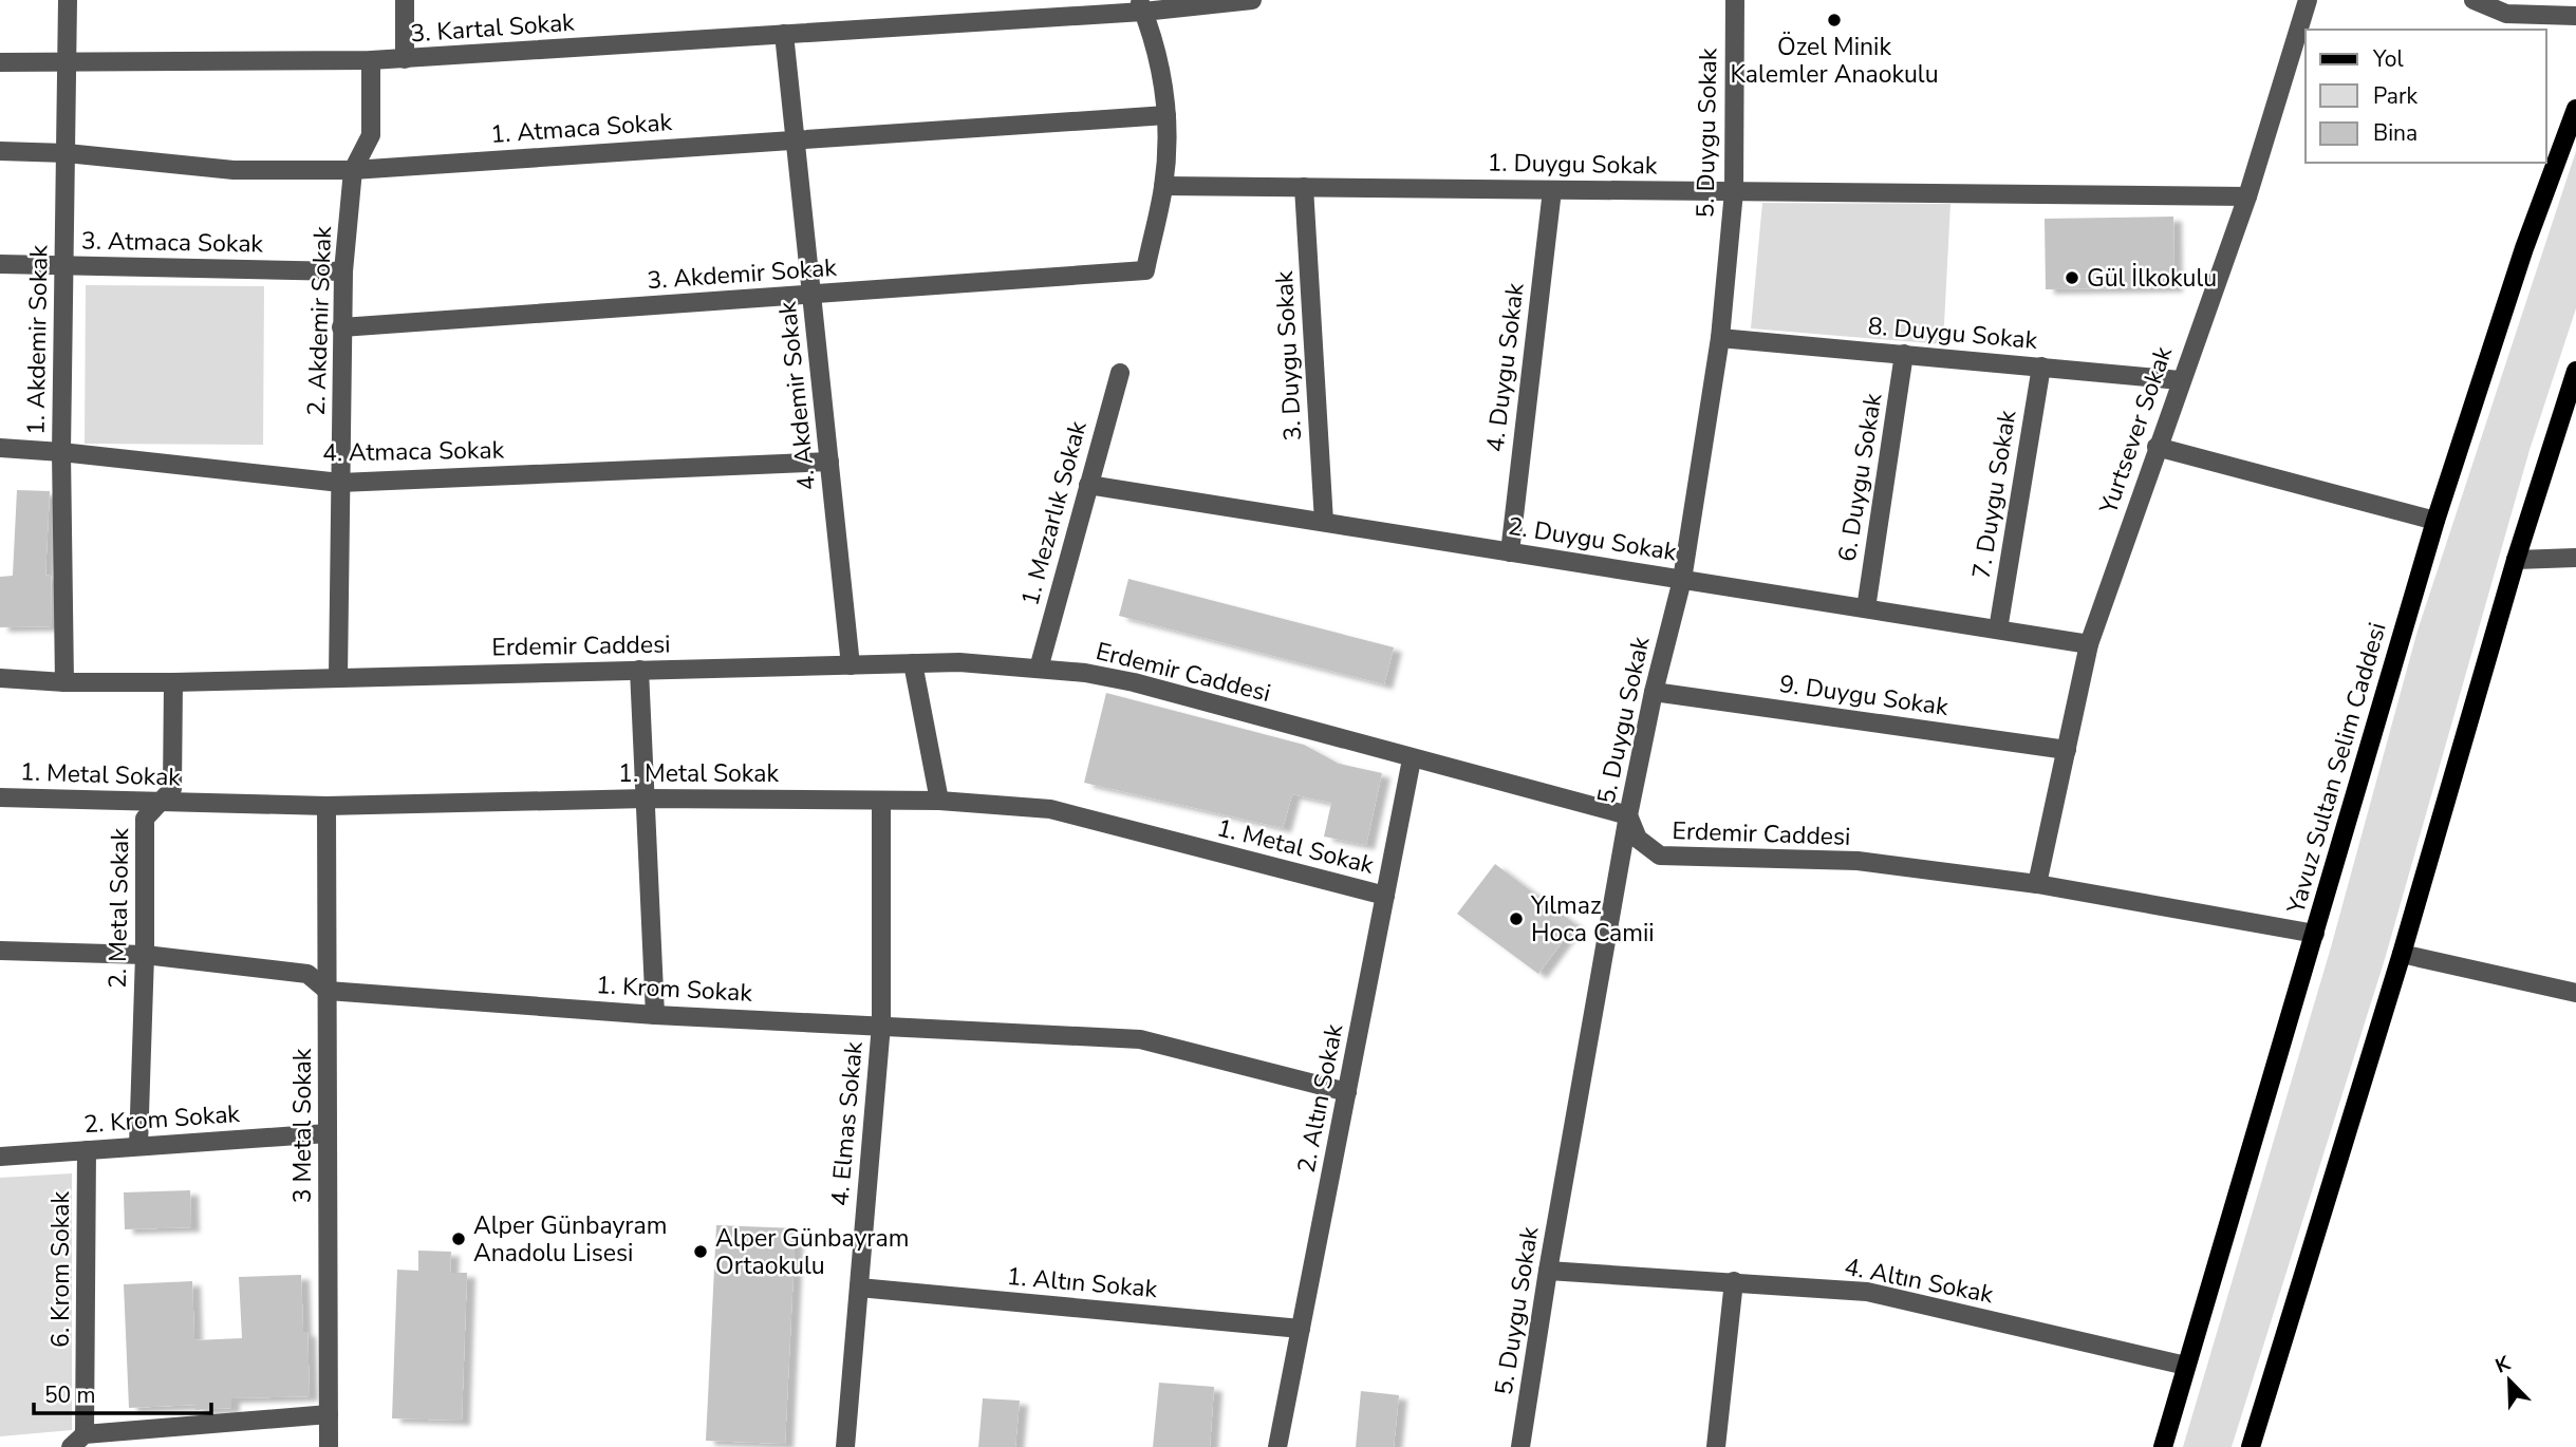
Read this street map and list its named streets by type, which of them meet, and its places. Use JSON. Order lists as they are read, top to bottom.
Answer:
{
  "streets": {
    "main road": ["Yavuz Sultan Selim Caddesi"],
    "street": [
      "3. Kartal Sokak",
      "1. Atmaca Sokak",
      "5. Duygu Sokak",
      "1. Duygu Sokak",
      "3. Atmaca Sokak",
      "3. Akdemir Sokak",
      "2. Akdemir Sokak",
      "8. Duygu Sokak",
      "1. Akdemir Sokak",
      "3. Duygu Sokak",
      "4. Duygu Sokak",
      "4. Akdemir Sokak",
      "Yurtsever Sokak",
      "4. Atmaca Sokak",
      "6. Duygu Sokak",
      "7. Duygu Sokak",
      "1. Mezarlık Sokak",
      "2. Duygu Sokak",
      "Erdemir Caddesi",
      "9. Duygu Sokak",
      "1. Metal Sokak",
      "2. Metal Sokak",
      "1. Krom Sokak",
      "2. Altın Sokak",
      "2. Krom Sokak",
      "4. Elmas Sokak",
      "3 Metal Sokak",
      "6. Krom Sokak",
      "4. Altın Sokak",
      "1. Altın Sokak"
    ]
  },
  "crossings": [
    ["3. Kartal Sokak", "2. Akdemir Sokak"],
    ["3. Kartal Sokak", "1. Akdemir Sokak"],
    ["3. Kartal Sokak", "4. Akdemir Sokak"],
    ["1. Atmaca Sokak", "2. Akdemir Sokak"],
    ["1. Atmaca Sokak", "1. Akdemir Sokak"],
    ["1. Atmaca Sokak", "4. Akdemir Sokak"],
    ["5. Duygu Sokak", "1. Duygu Sokak"],
    ["5. Duygu Sokak", "8. Duygu Sokak"],
    ["5. Duygu Sokak", "2. Duygu Sokak"],
    ["5. Duygu Sokak", "Erdemir Caddesi"],
    ["5. Duygu Sokak", "9. Duygu Sokak"],
    ["5. Duygu Sokak", "4. Altın Sokak"],
    ["1. Duygu Sokak", "3. Akdemir Sokak"],
    ["1. Duygu Sokak", "3. Duygu Sokak"],
    ["1. Duygu Sokak", "4. Duygu Sokak"],
    ["1. Duygu Sokak", "Yurtsever Sokak"],
    ["3. Atmaca Sokak", "2. Akdemir Sokak"],
    ["3. Atmaca Sokak", "1. Akdemir Sokak"],
    ["3. Akdemir Sokak", "2. Akdemir Sokak"],
    ["3. Akdemir Sokak", "4. Akdemir Sokak"],
    ["2. Akdemir Sokak", "4. Atmaca Sokak"],
    ["2. Akdemir Sokak", "Erdemir Caddesi"],
    ["8. Duygu Sokak", "Yurtsever Sokak"],
    ["8. Duygu Sokak", "6. Duygu Sokak"],
    ["8. Duygu Sokak", "7. Duygu Sokak"],
    ["1. Akdemir Sokak", "4. Atmaca Sokak"],
    ["1. Akdemir Sokak", "Erdemir Caddesi"],
    ["3. Duygu Sokak", "2. Duygu Sokak"],
    ["4. Duygu Sokak", "2. Duygu Sokak"],
    ["4. Akdemir Sokak", "4. Atmaca Sokak"],
    ["4. Akdemir Sokak", "Erdemir Caddesi"],
    ["Yurtsever Sokak", "2. Duygu Sokak"],
    ["Yurtsever Sokak", "Erdemir Caddesi"],
    ["Yurtsever Sokak", "9. Duygu Sokak"],
    ["6. Duygu Sokak", "2. Duygu Sokak"],
    ["7. Duygu Sokak", "2. Duygu Sokak"],
    ["1. Mezarlık Sokak", "2. Duygu Sokak"],
    ["1. Mezarlık Sokak", "Erdemir Caddesi"],
    ["Erdemir Caddesi", "Yavuz Sultan Selim Caddesi"],
    ["Erdemir Caddesi", "2. Metal Sokak"],
    ["Erdemir Caddesi", "2. Altın Sokak"],
    ["Yavuz Sultan Selim Caddesi", "4. Altın Sokak"],
    ["1. Metal Sokak", "2. Metal Sokak"],
    ["1. Metal Sokak", "2. Altın Sokak"],
    ["1. Metal Sokak", "4. Elmas Sokak"],
    ["1. Metal Sokak", "3 Metal Sokak"],
    ["2. Metal Sokak", "1. Krom Sokak"],
    ["2. Metal Sokak", "2. Krom Sokak"],
    ["1. Krom Sokak", "2. Altın Sokak"],
    ["1. Krom Sokak", "4. Elmas Sokak"],
    ["1. Krom Sokak", "3 Metal Sokak"],
    ["2. Altın Sokak", "1. Altın Sokak"],
    ["2. Krom Sokak", "3 Metal Sokak"],
    ["2. Krom Sokak", "6. Krom Sokak"],
    ["4. Elmas Sokak", "1. Altın Sokak"]
  ],
  "places": [
    "Özel Minik Kalemler Anaokulu",
    "Gül İlkokulu",
    "Yılmaz Hoca Camii",
    "Alper Günbayram Anadolu Lisesi",
    "Alper Günbayram Ortaokulu"
  ],
  "legend": ["Yol", "Park", "Bina"],
  "scale_bar": "50 m",
  "north": "top left"
}
